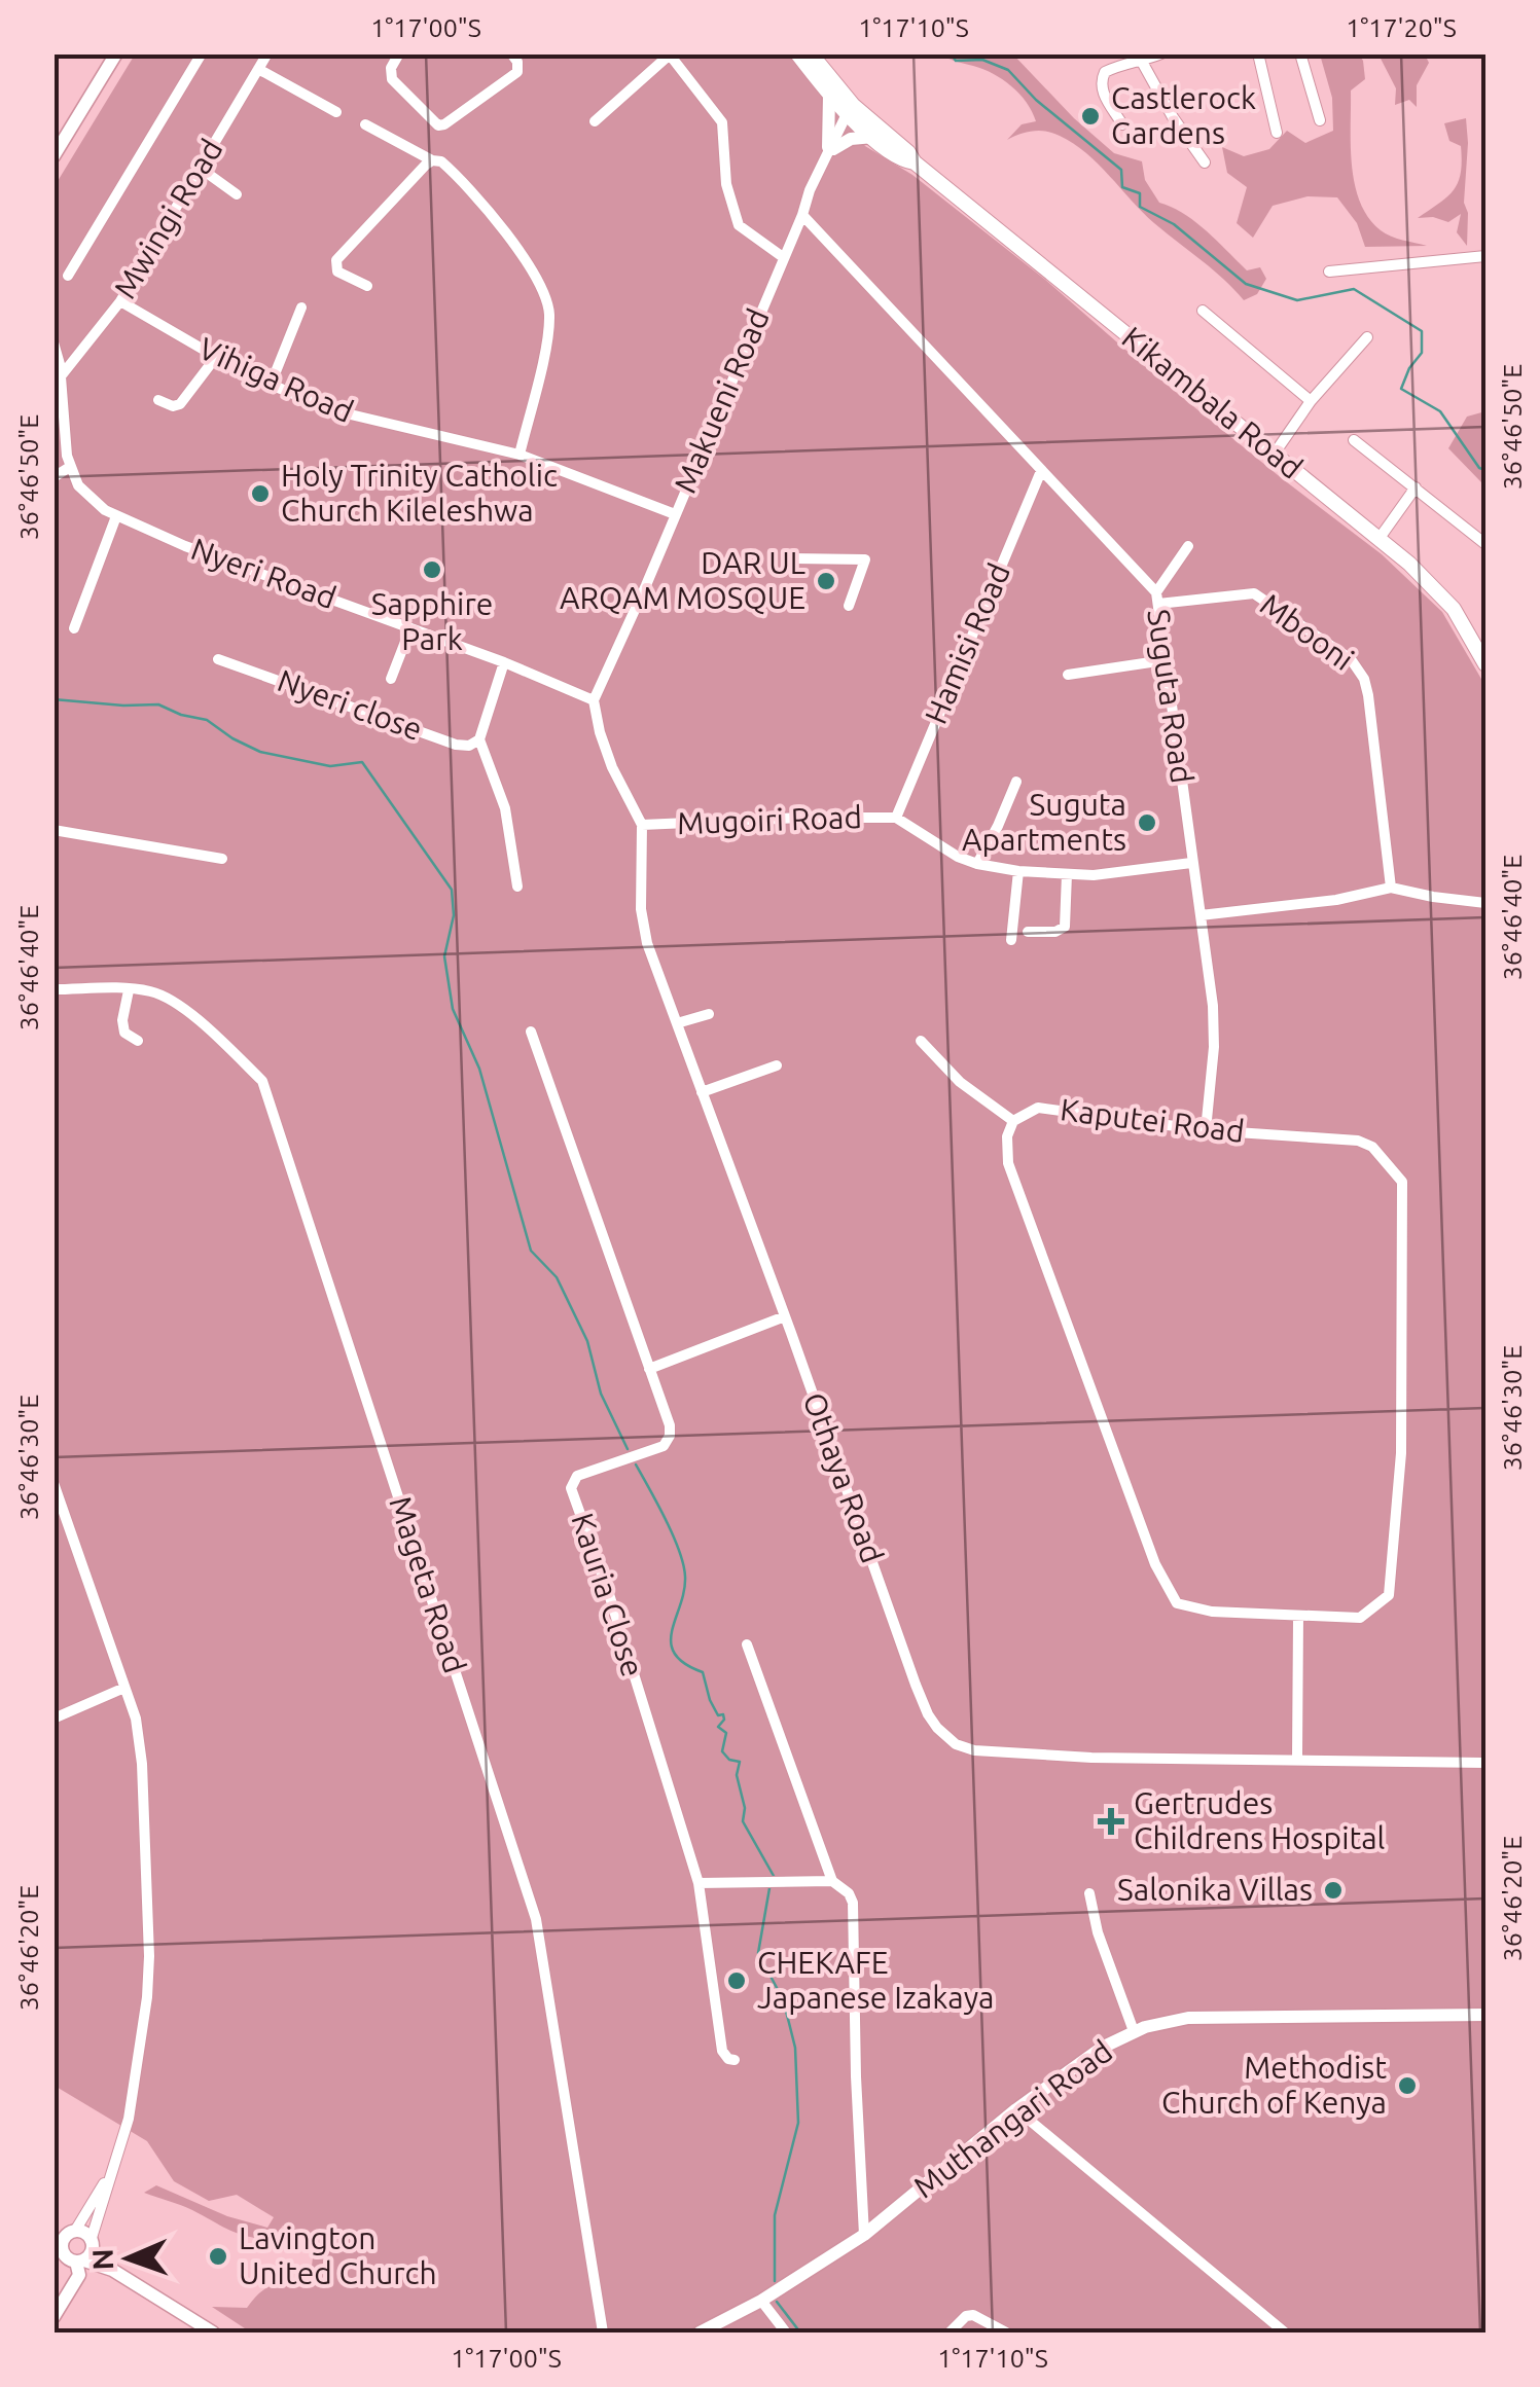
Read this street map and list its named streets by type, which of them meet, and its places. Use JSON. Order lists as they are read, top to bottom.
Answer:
{
  "streets": {
    "main road": ["Kikambala Road"],
    "street": [
      "Mwingi Road",
      "Vihiga Road",
      "Makueni Road",
      "Nyeri Road",
      "Mbooni",
      "Hamisi Road",
      "Suguta Road",
      "Nyeri close",
      "Mugoiri Road",
      "Kaputei Road",
      "Othaya Road",
      "Mageta Road",
      "Kauria Close",
      "Muthangari Road"
    ]
  },
  "crossings": [
    ["Mwingi Road", "Vihiga Road"],
    ["Mwingi Road", "Nyeri Road"],
    ["Vihiga Road", "Makueni Road"],
    ["Makueni Road", "Nyeri Road"],
    ["Makueni Road", "Suguta Road"],
    ["Makueni Road", "Othaya Road"],
    ["Nyeri Road", "Othaya Road"],
    ["Mbooni", "Suguta Road"],
    ["Hamisi Road", "Suguta Road"],
    ["Hamisi Road", "Mugoiri Road"],
    ["Suguta Road", "Mugoiri Road"],
    ["Suguta Road", "Kaputei Road"],
    ["Mugoiri Road", "Othaya Road"]
  ],
  "places": {
    "other": [
      "Castlerock Gardens",
      "Holy Trinity Catholic Church Kileleshwa",
      "Sapphire Park",
      "DAR UL ARQAM MOSQUE",
      "Suguta Apartments",
      "Salonika Villas",
      "CHEKAFE Japanese Izakaya",
      "Methodist Church of Kenya",
      "Lavington United Church"
    ],
    "health": ["Gertrudes Childrens Hospital"]
  },
  "north": "left",
  "coordinates": [
    "1°17'00\"S",
    "1°17'10\"S",
    "1°17'20\"S",
    "36°46'50\"E",
    "36°46'40\"E",
    "36°46'30\"E",
    "36°46'20\"E"
  ]
}
